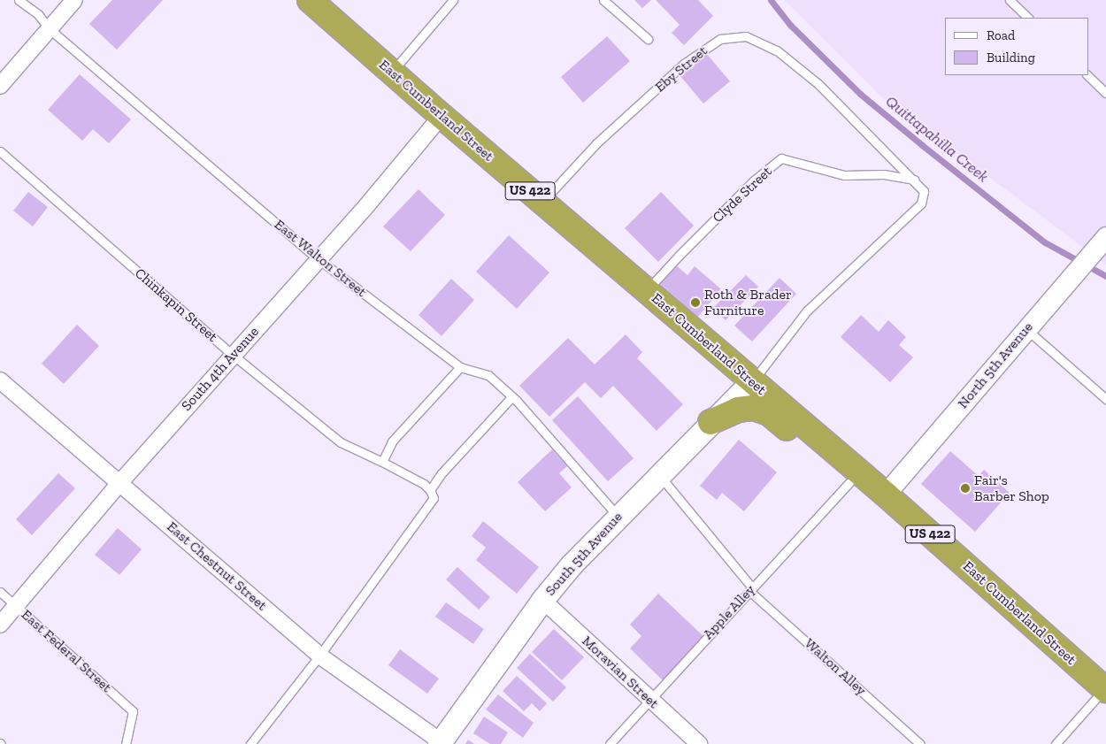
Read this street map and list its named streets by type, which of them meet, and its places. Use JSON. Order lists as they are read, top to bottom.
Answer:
{
  "streets": {
    "highway": ["East Cumberland Street", "US 422"],
    "main road": ["South 5th Avenue"],
    "street": [
      "North 5th Avenue",
      "South 4th Avenue",
      "East Chestnut Street",
      "Moravian Street"
    ],
    "lane": [
      "Eby Street",
      "Clyde Street",
      "East Walton Street",
      "Chinkapin Street",
      "Apple Alley",
      "East Federal Street",
      "Walton Alley"
    ]
  },
  "crossings": [
    ["Eby Street", "East Cumberland Street"],
    ["Eby Street", "Clyde Street"],
    ["East Cumberland Street", "Clyde Street"],
    ["East Cumberland Street", "North 5th Avenue"],
    ["East Cumberland Street", "South 4th Avenue"],
    ["East Cumberland Street", "South 5th Avenue"],
    ["East Walton Street", "South 4th Avenue"],
    ["East Walton Street", "South 5th Avenue"],
    ["Chinkapin Street", "South 4th Avenue"],
    ["South 4th Avenue", "East Chestnut Street"],
    ["South 4th Avenue", "East Federal Street"],
    ["South 5th Avenue", "East Chestnut Street"],
    ["South 5th Avenue", "Walton Alley"],
    ["South 5th Avenue", "Moravian Street"],
    ["Apple Alley", "Walton Alley"],
    ["Apple Alley", "Moravian Street"]
  ],
  "water": ["Quittapahilla Creek"],
  "places": ["Roth & Brader Furniture", "Fair's Barber Shop"],
  "legend": ["Road", "Building"]
}
